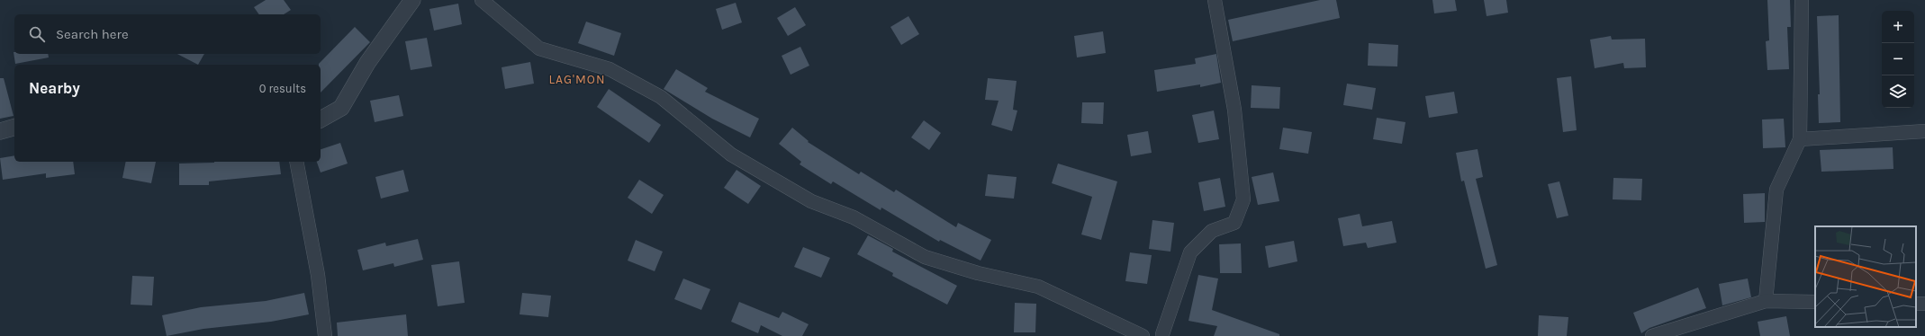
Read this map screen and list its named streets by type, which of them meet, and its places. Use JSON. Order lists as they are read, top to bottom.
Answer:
{
  "districts": ["LAG'MON"],
  "page": {
    "map_buttons": ["+", "−"],
    "search": "Search here",
    "heading": ["Nearby", "0 results"]
  }
}
